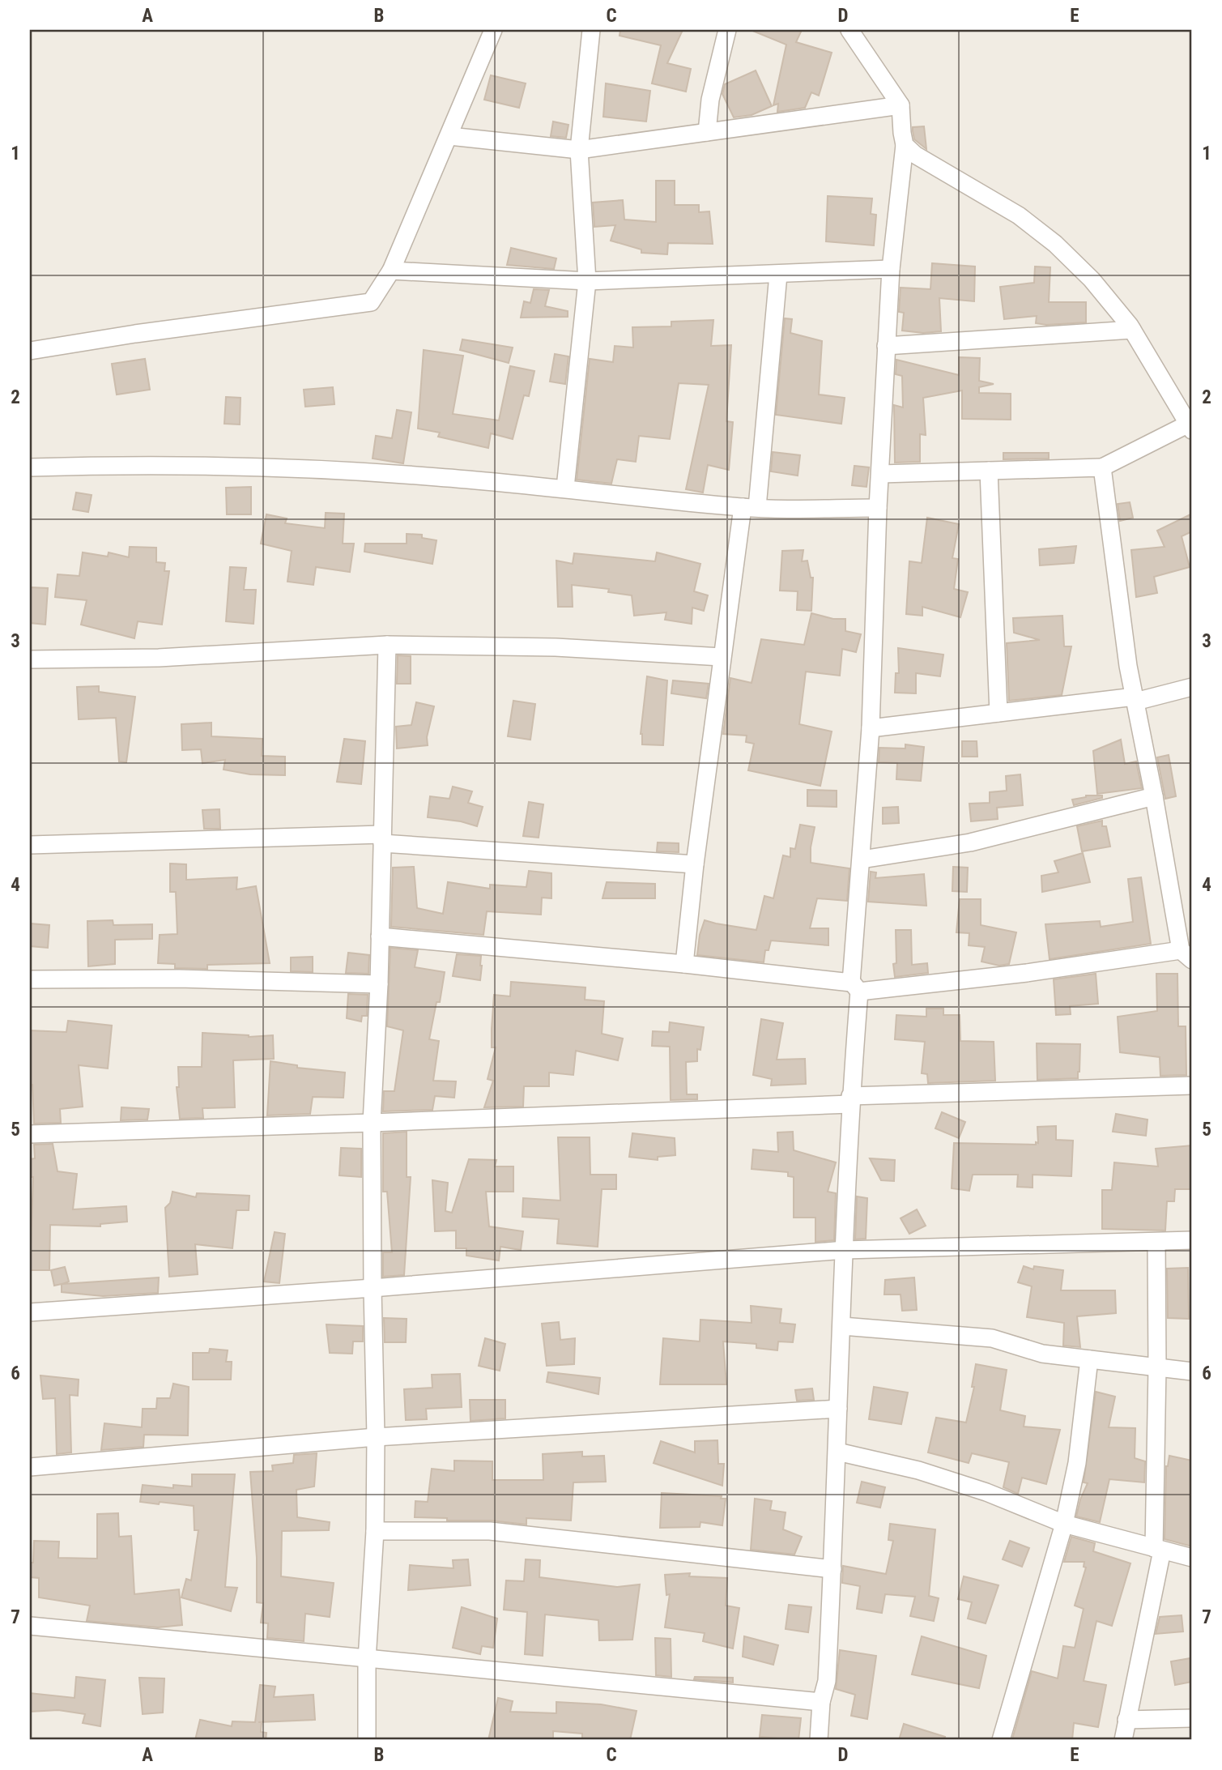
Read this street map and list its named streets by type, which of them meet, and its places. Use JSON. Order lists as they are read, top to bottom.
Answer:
{
  "grid": {
    "columns": [
      "A",
      "B",
      "C",
      "D",
      "E"
    ],
    "rows": [
      "1",
      "2",
      "3",
      "4",
      "5",
      "6",
      "7"
    ]
  }
}
